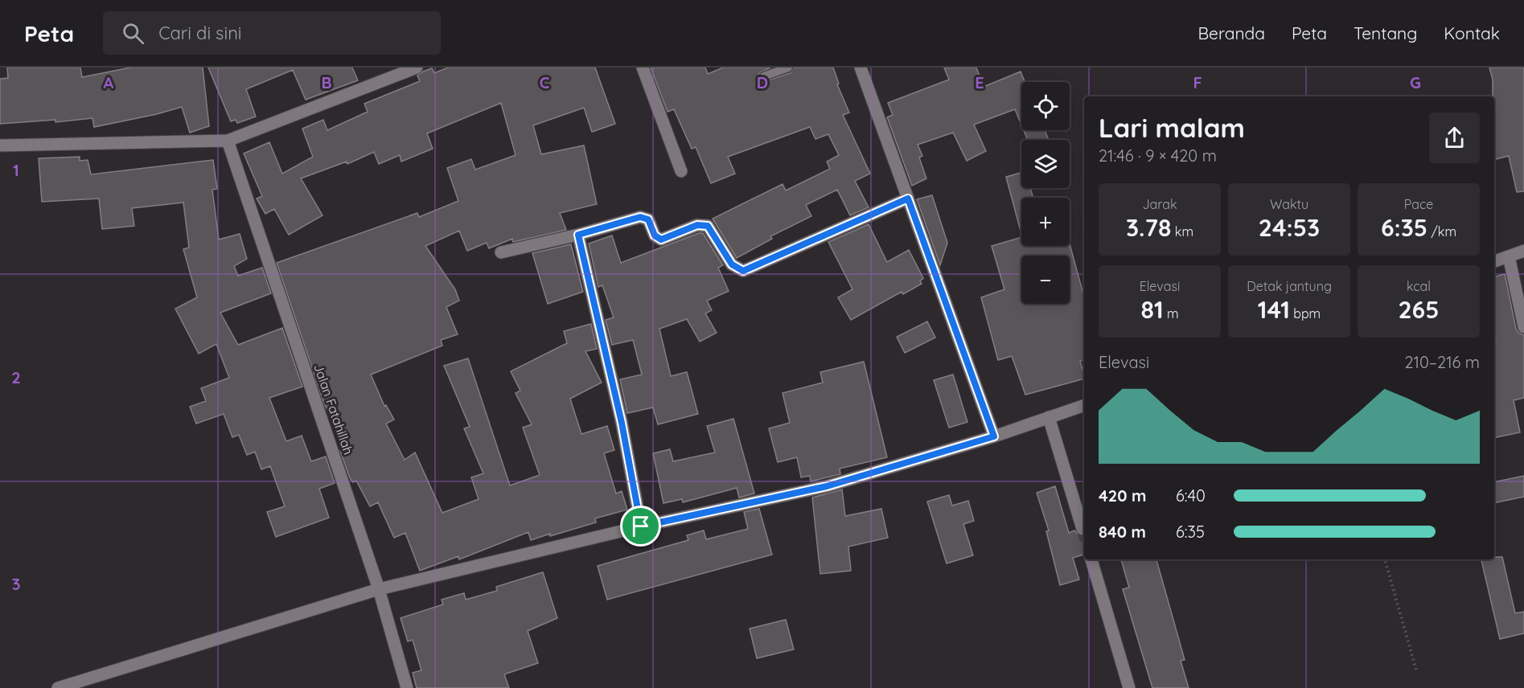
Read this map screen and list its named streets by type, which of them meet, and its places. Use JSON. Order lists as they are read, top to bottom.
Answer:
{
  "streets": {
    "street": ["Jalan Fatahillah"]
  },
  "page": {
    "header": "Peta",
    "search": "Cari di sini",
    "nav": [
      "Beranda",
      "Peta",
      "Tentang",
      "Kontak"
    ],
    "map_buttons": ["+", "−"],
    "heading": ["Lari malam", "21:46 · 9 × 420 m"],
    "stats": [
      ["Jarak", "3.78 km"],
      ["Waktu", "24:53"],
      ["Pace", "6:35 /km"],
      ["Elevasi", "81 m"],
      ["Detak jantung", "141 bpm"],
      ["kcal", "265"]
    ],
    "chart": ["Elevasi", "210–216 m"],
    "list": [
      {
        "name": "420 m",
        "note": "6:40"
      },
      {
        "name": "840 m",
        "note": "6:35"
      }
    ]
  },
  "grid": {
    "columns": [
      "A",
      "B",
      "C",
      "D",
      "E",
      "F",
      "G"
    ],
    "rows": ["1", "2", "3"]
  }
}
